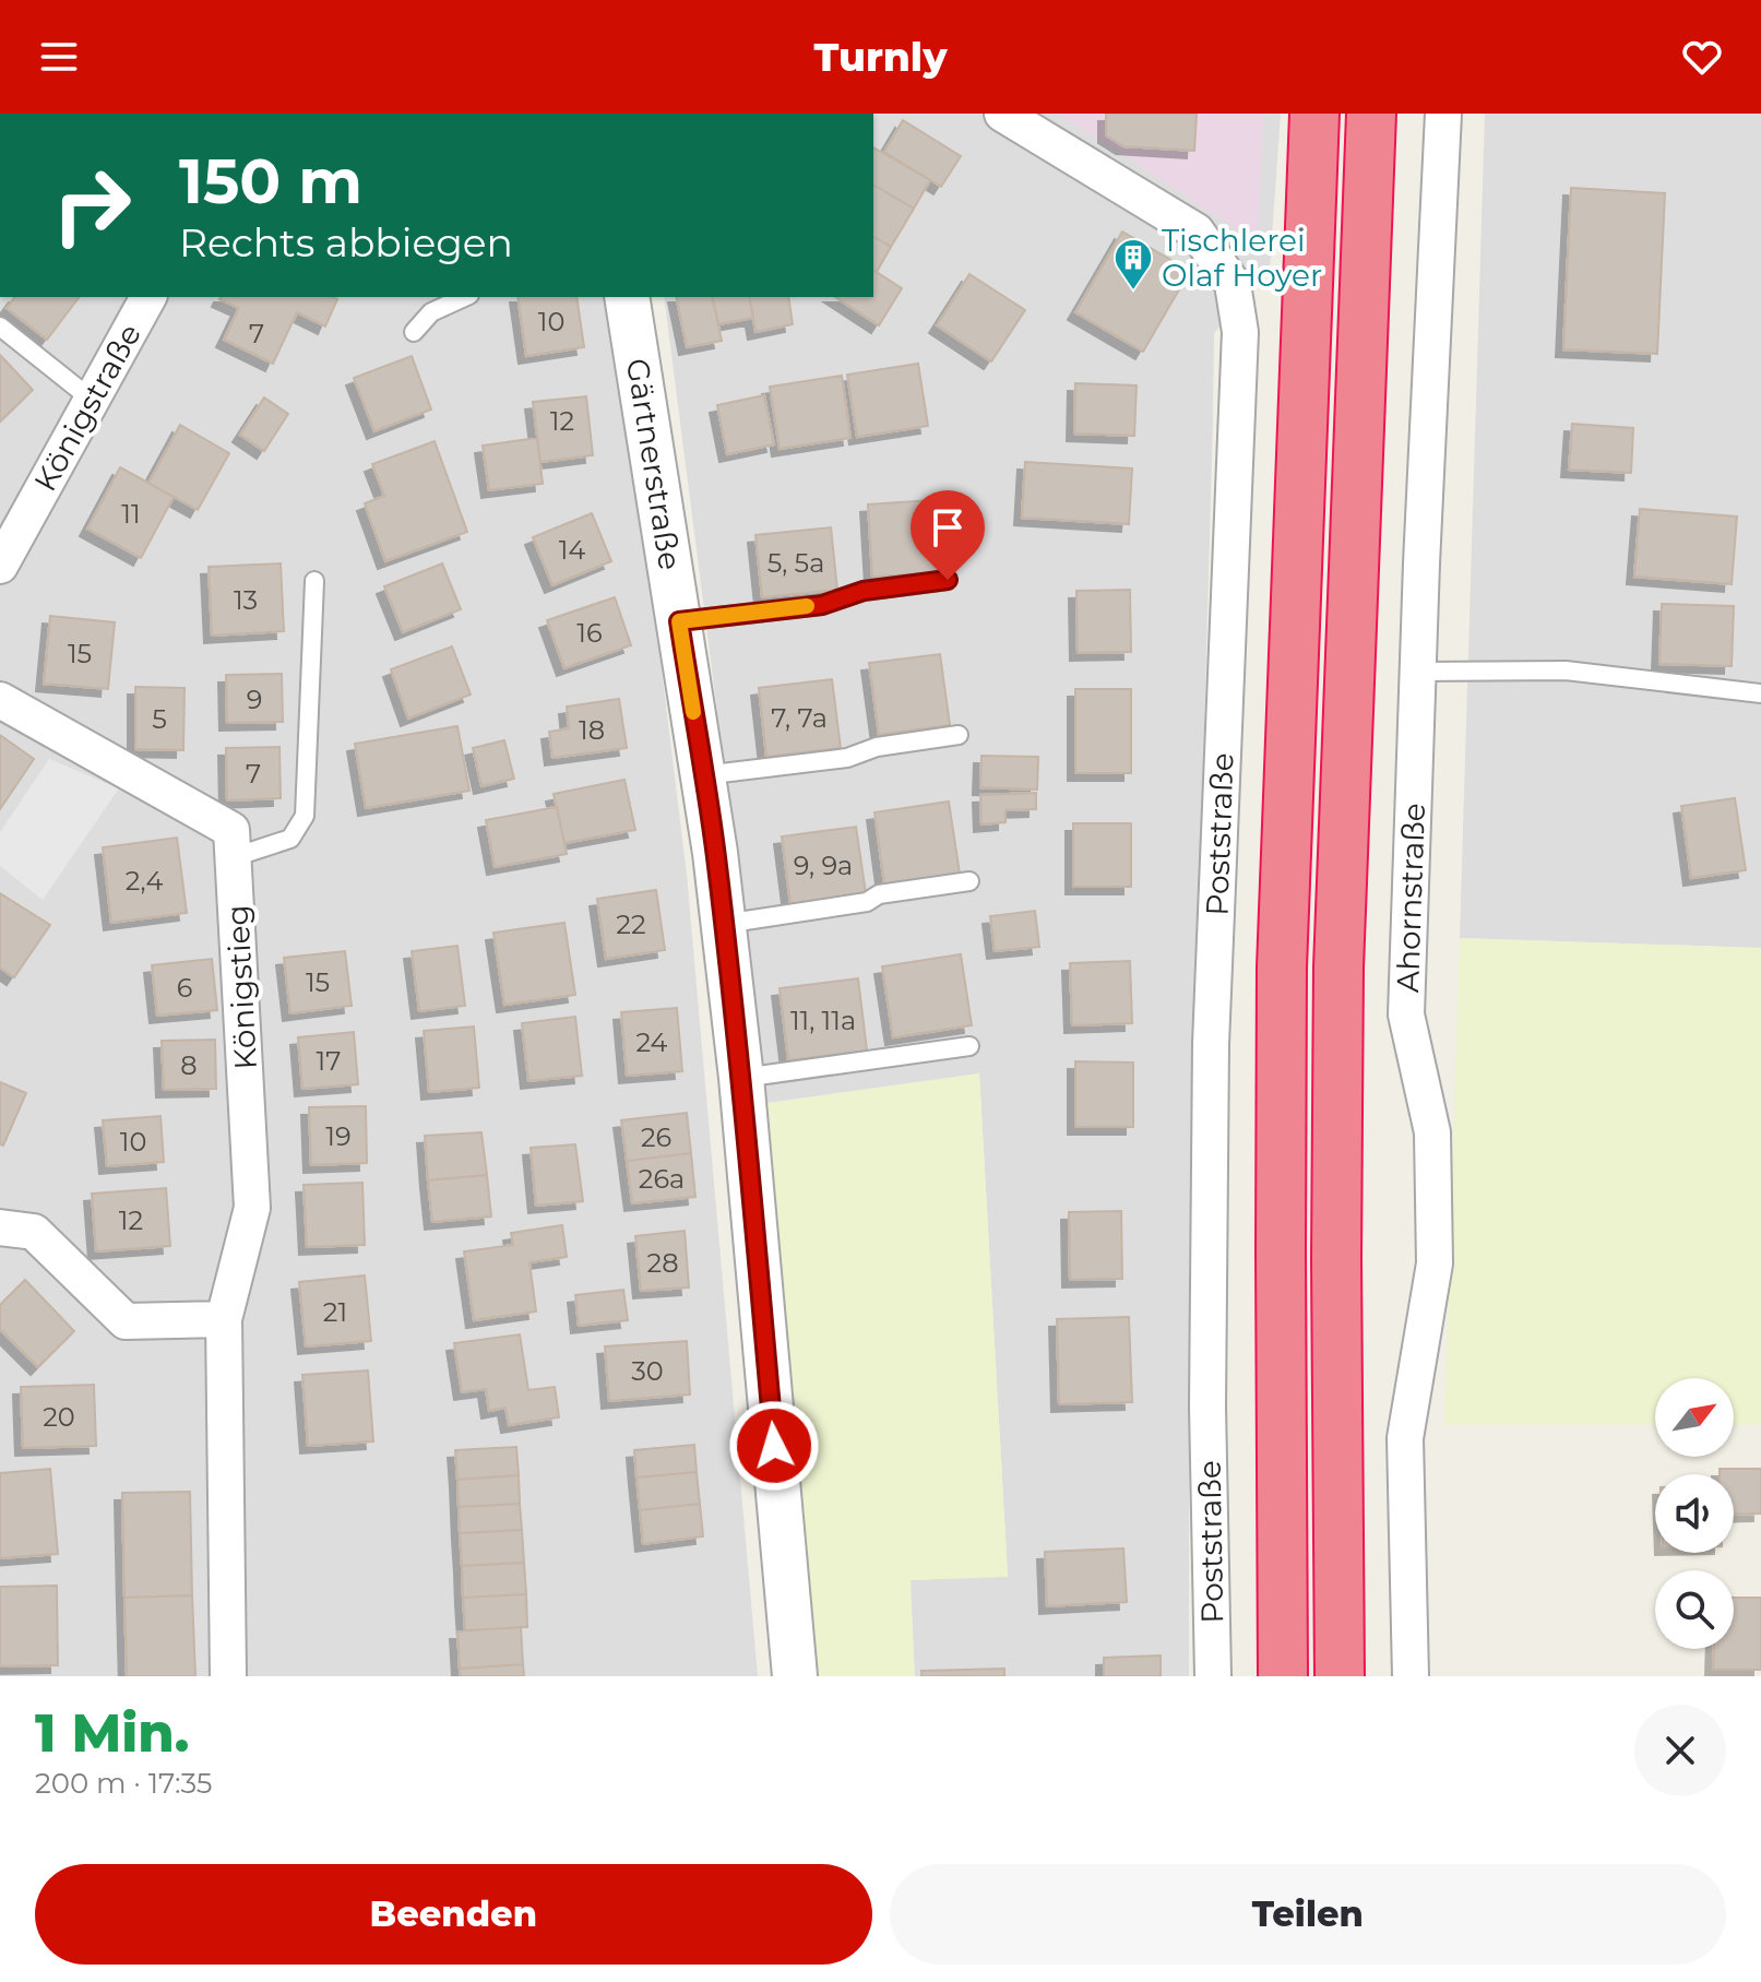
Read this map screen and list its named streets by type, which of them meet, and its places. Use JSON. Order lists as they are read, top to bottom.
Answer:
{
  "streets": {
    "street": [
      "Königstraße",
      "Gärtnerstraße",
      "Poststraße",
      "Ahornstraße",
      "Königstieg"
    ]
  },
  "places": {
    "building": ["Tischlerei Olaf Hoyer"]
  },
  "house_numbers": [
    "10",
    "7",
    "12",
    "11",
    "14",
    "5, 5a",
    "13",
    "16",
    "15",
    "9",
    "7, 7a",
    "5",
    "18",
    "7",
    "9, 9a",
    "2,4",
    "22",
    "15",
    "6",
    "11, 11a",
    "24",
    "17",
    "8",
    "19",
    "26",
    "10",
    "26a",
    "12",
    "28",
    "21",
    "30",
    "20"
  ],
  "north": "top right",
  "page": {
    "header": "Turnly",
    "turn": ["150 m", "Rechts abbiegen"],
    "heading": ["1 Min.", "200 m · 17:35"],
    "buttons": ["Beenden", "Teilen"]
  }
}
